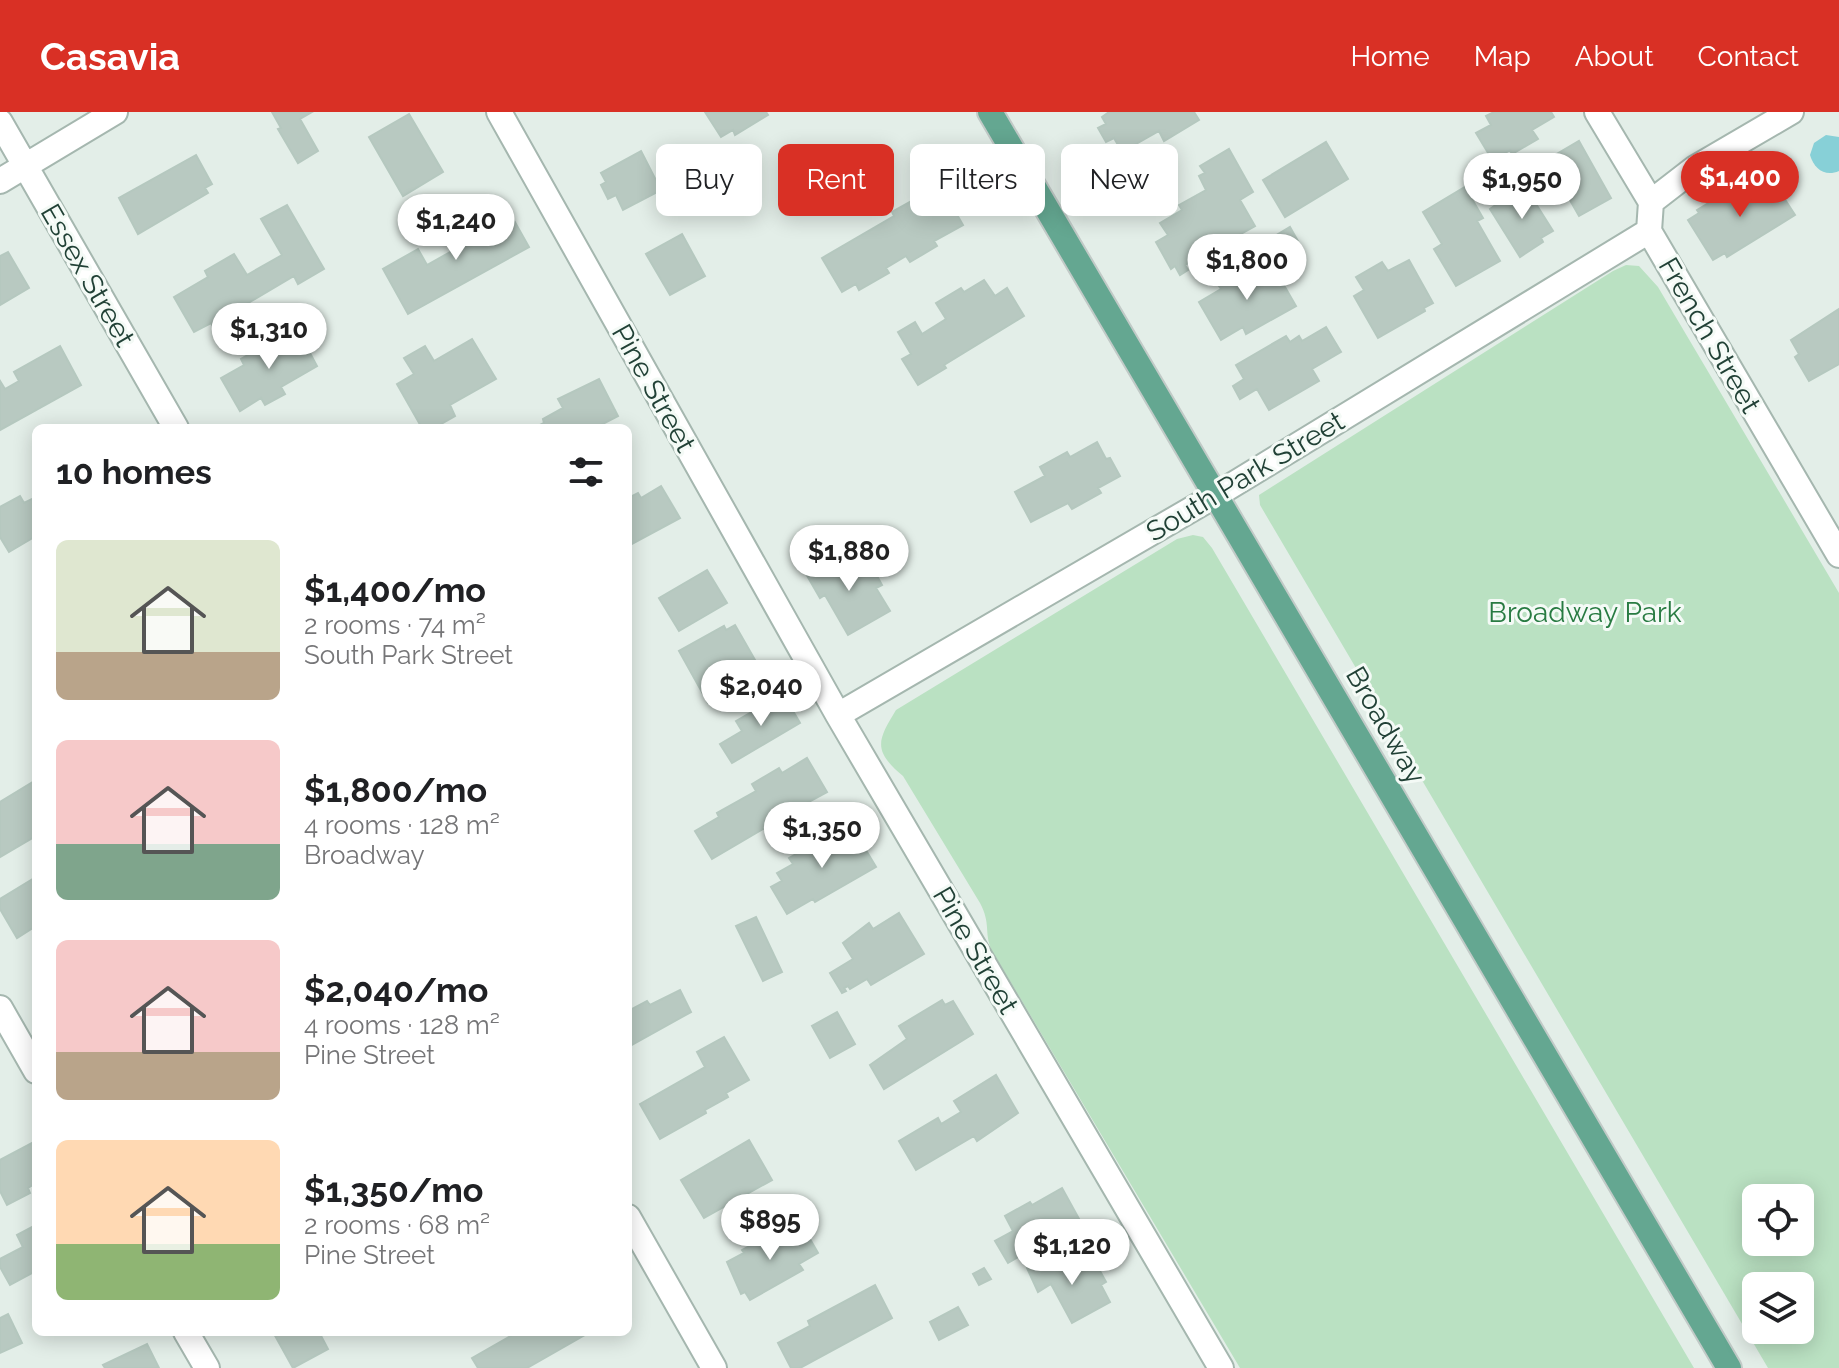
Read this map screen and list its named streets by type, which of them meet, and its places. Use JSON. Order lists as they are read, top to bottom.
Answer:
{
  "streets": {
    "main road": ["Broadway"],
    "street": [
      "Essex Street",
      "French Street",
      "Pine Street",
      "South Park Street"
    ]
  },
  "crossings": [
    ["French Street", "South Park Street"],
    ["Pine Street", "South Park Street"],
    ["South Park Street", "Broadway"]
  ],
  "parks": ["Broadway Park"],
  "page": {
    "header": "Casavia",
    "nav": [
      "Home",
      "Map",
      "About",
      "Contact"
    ],
    "chip": [
      "Buy",
      "Rent",
      "Filters",
      "New"
    ],
    "price": [
      "$1,400",
      "$1,950",
      "$1,240",
      "$1,800",
      "$1,310",
      "$1,880",
      "$2,040",
      "$1,350",
      "$895",
      "$1,120"
    ],
    "heading": "10 homes",
    "list": [
      {
        "name": "$1,400/mo",
        "note": "2 rooms · 74 m² · South Park Street"
      },
      {
        "name": "$1,800/mo",
        "note": "4 rooms · 128 m² · Broadway"
      },
      {
        "name": "$2,040/mo",
        "note": "4 rooms · 128 m² · Pine Street"
      },
      {
        "name": "$1,350/mo",
        "note": "2 rooms · 68 m² · Pine Street"
      }
    ]
  }
}
